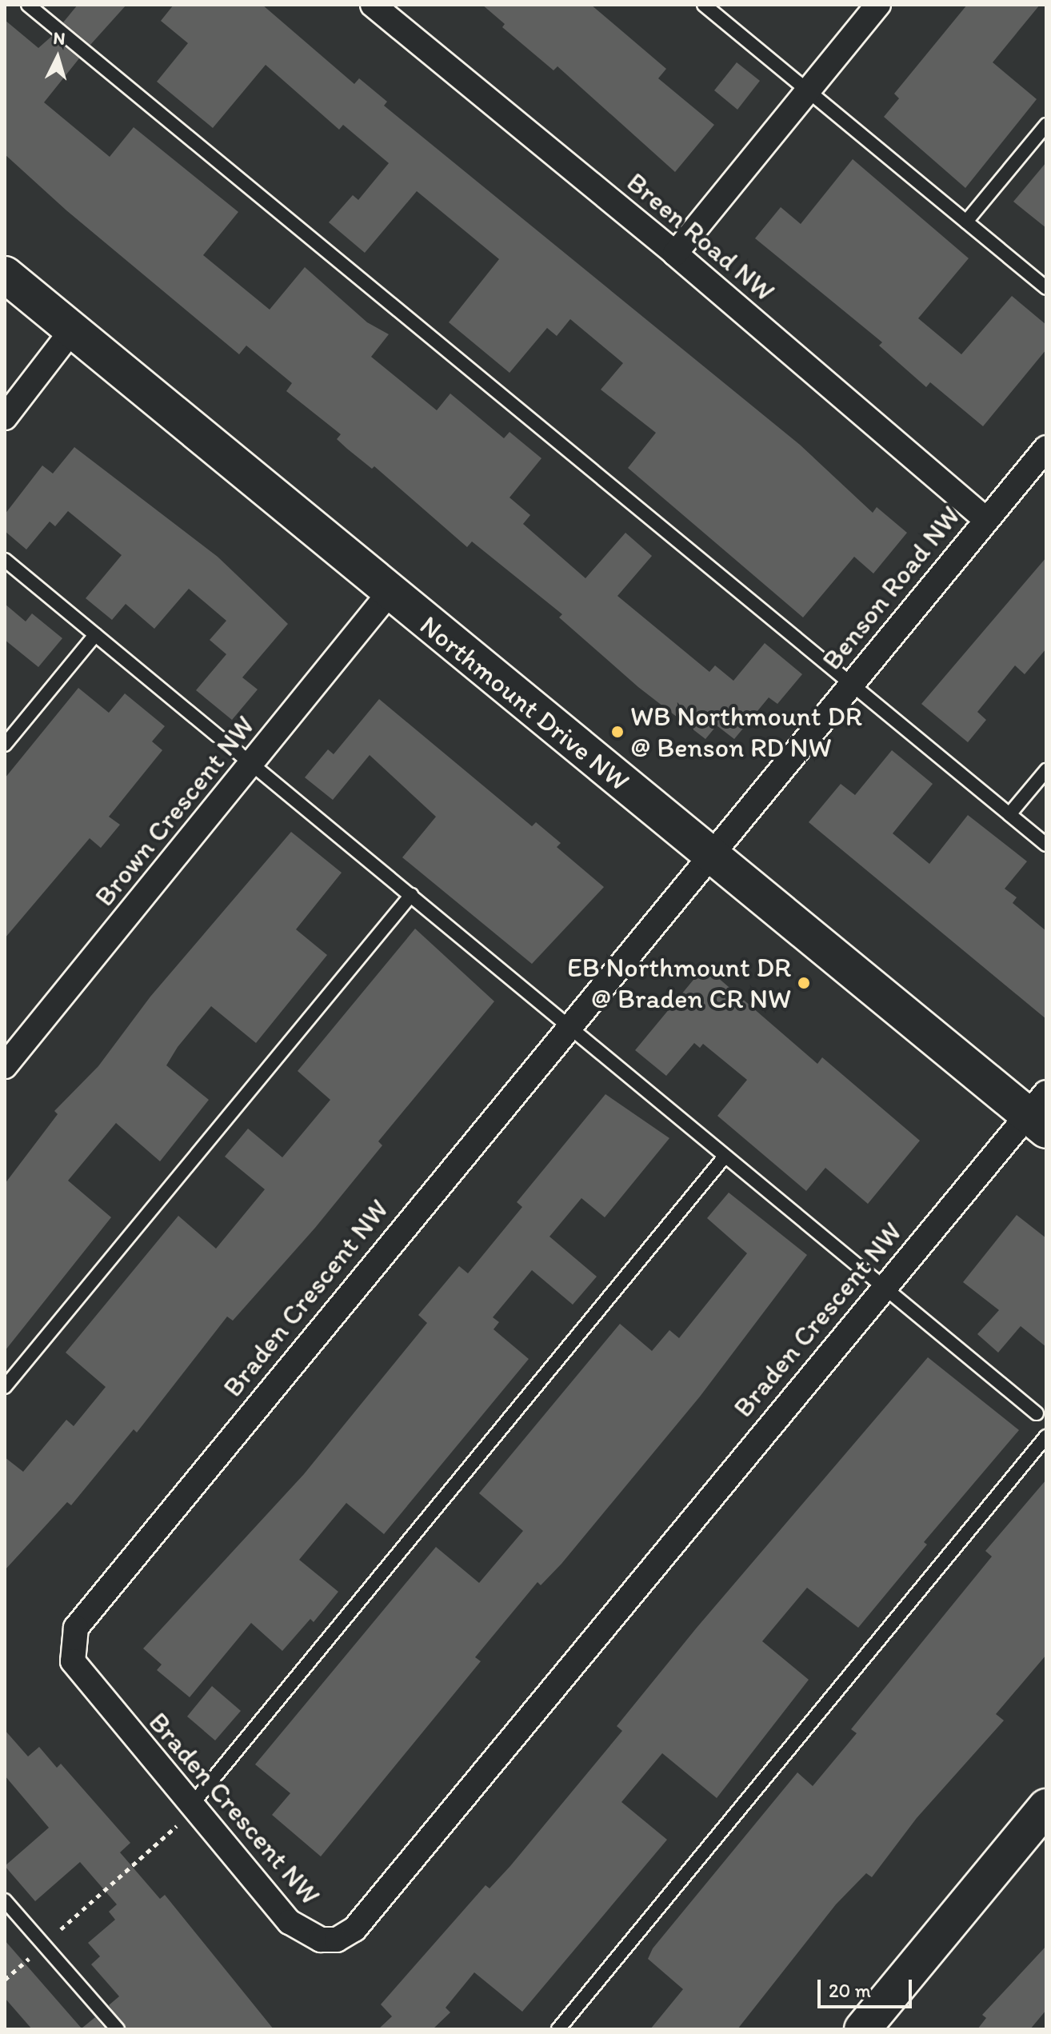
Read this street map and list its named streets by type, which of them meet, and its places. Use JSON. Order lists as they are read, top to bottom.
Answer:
{
  "streets": {
    "street": [
      "Breen Road NW",
      "Benson Road NW",
      "Northmount Drive NW",
      "Brown Crescent NW",
      "Braden Crescent NW"
    ]
  },
  "crossings": [
    ["Breen Road NW", "Benson Road NW"],
    ["Benson Road NW", "Northmount Drive NW"],
    ["Benson Road NW", "Braden Crescent NW"],
    ["Northmount Drive NW", "Brown Crescent NW"],
    ["Northmount Drive NW", "Braden Crescent NW"]
  ],
  "places": ["WB Northmount DR @ Benson RD NW", "EB Northmount DR @ Braden CR NW"],
  "scale_bar": "20 m",
  "north": "top"
}
